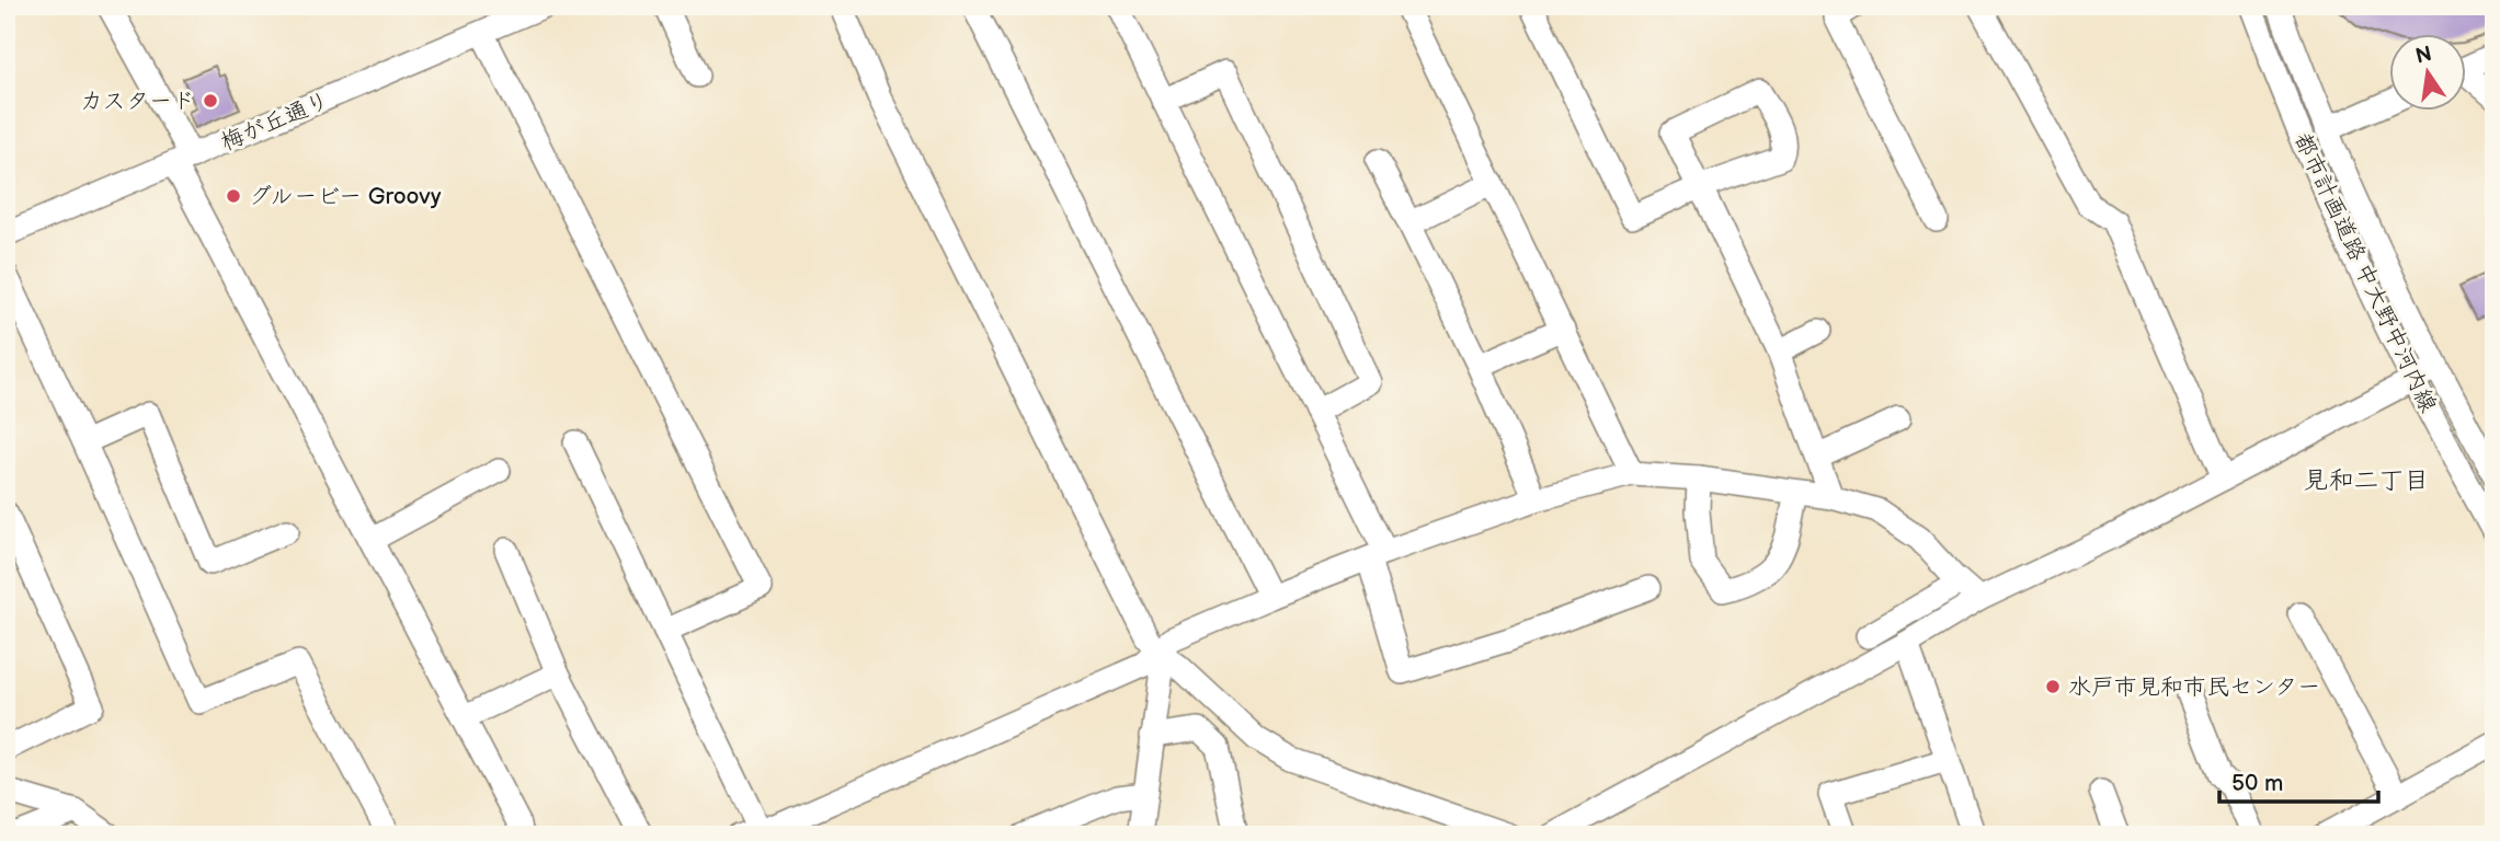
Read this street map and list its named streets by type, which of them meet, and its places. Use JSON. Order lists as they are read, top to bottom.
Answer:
{
  "streets": {
    "street": ["梅が丘通り", "都市計画道路 中大野中河内線"]
  },
  "districts": ["見和二丁目"],
  "places": ["カスタード", "グルービー Groovy", "水戸市見和市民センター"],
  "scale_bar": "50 m",
  "north": "top"
}
